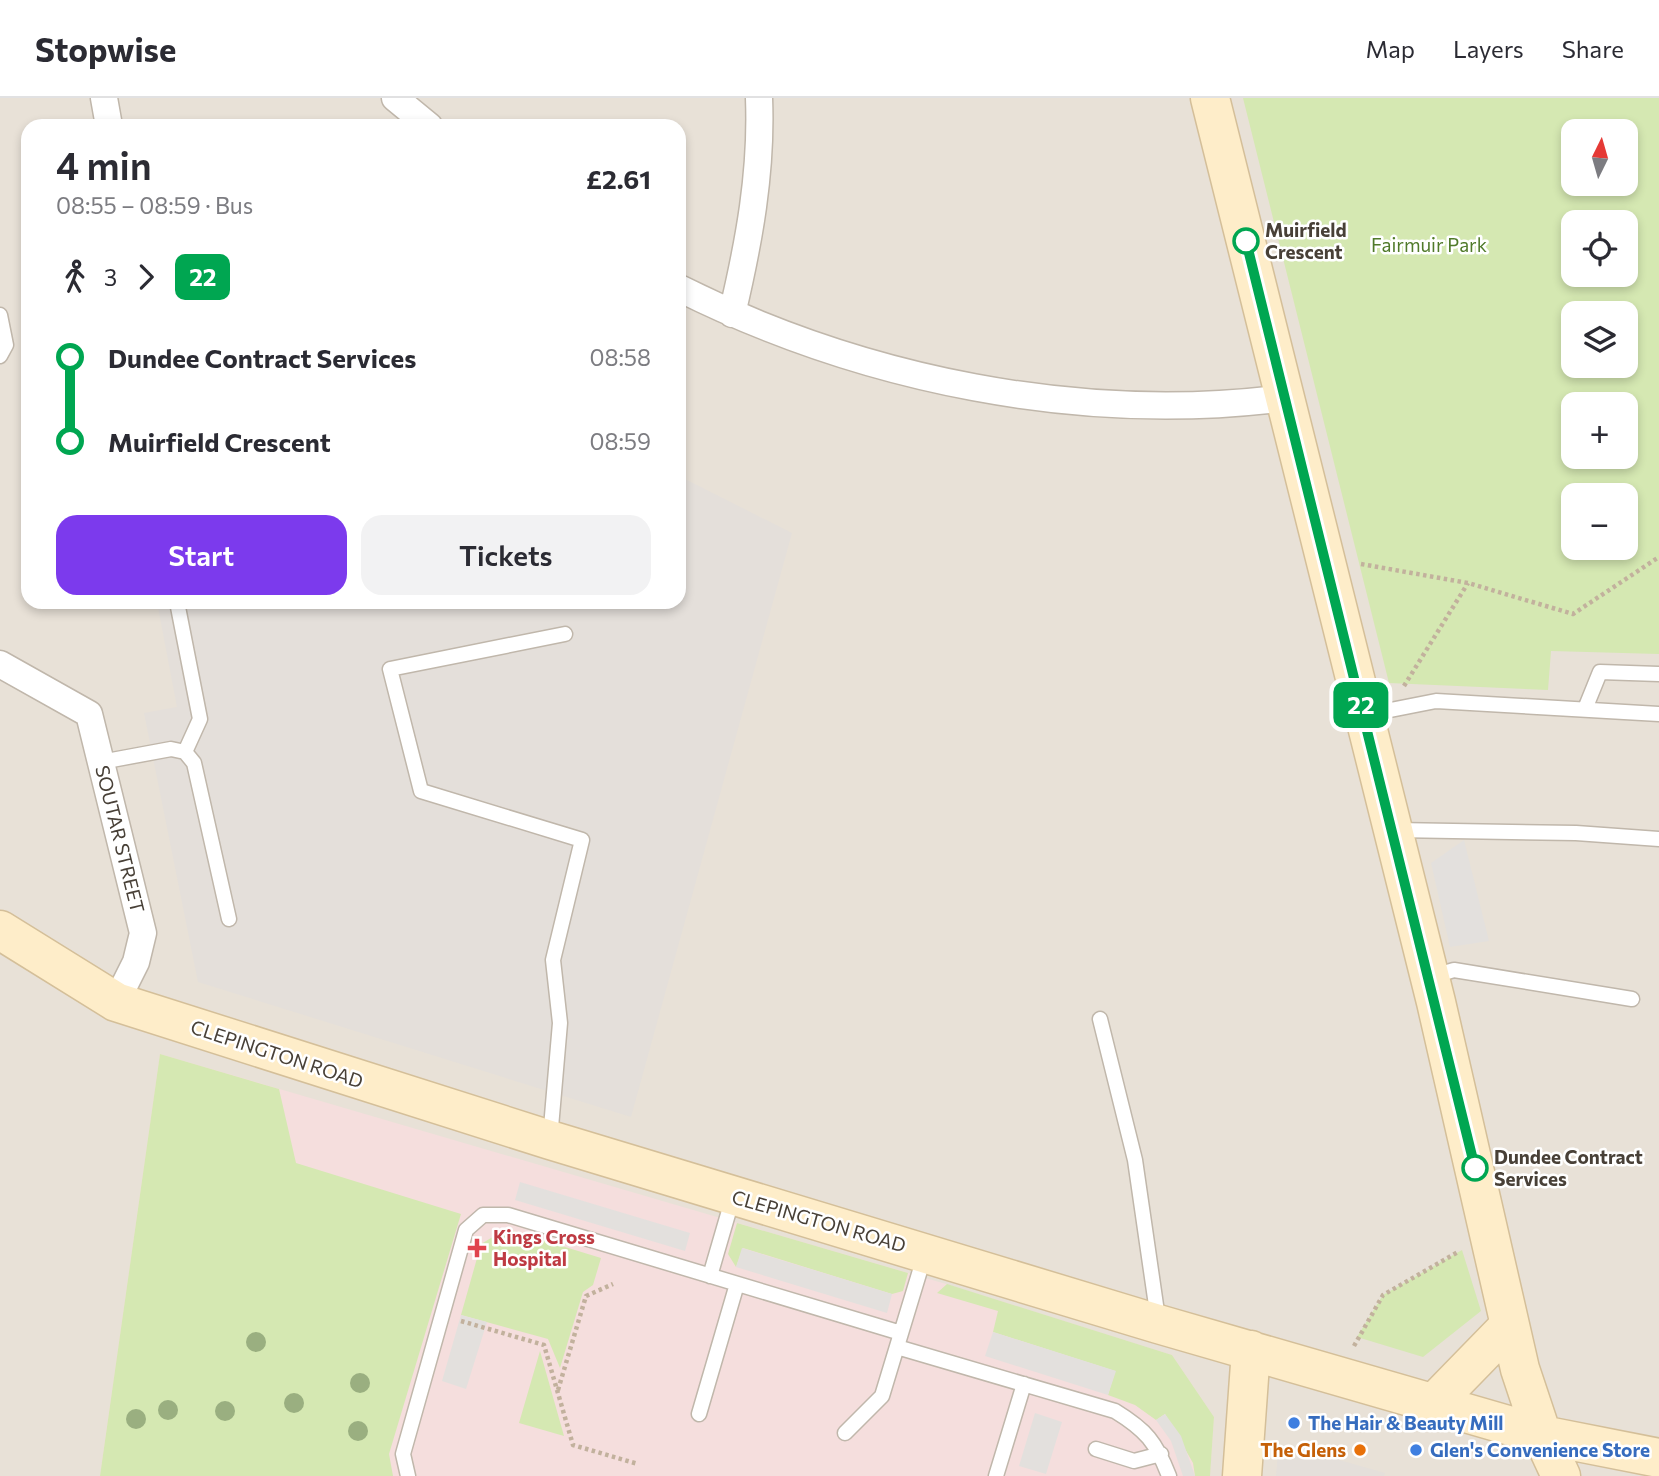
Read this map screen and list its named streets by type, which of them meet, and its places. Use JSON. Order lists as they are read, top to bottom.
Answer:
{
  "streets": {
    "street": ["SOUTAR STREET", "CLEPINGTON ROAD"]
  },
  "crossings": [
    ["SOUTAR STREET", "CLEPINGTON ROAD"]
  ],
  "parks": ["Fairmuir Park"],
  "places": {
    "other": [
      "Muirfield Crescent",
      "Dundee Contract Services",
      "The Hair & Beauty Mill",
      "The Glens",
      "Glen's Convenience Store"
    ],
    "health": ["Kings Cross Hospital"]
  },
  "lines": ["bus line 22"],
  "north": "top",
  "page": {
    "header": "Stopwise",
    "nav": ["Map", "Layers", "Share"],
    "on_map": "22",
    "map_buttons": ["+", "−"],
    "heading": ["4 min", "08:55 – 08:59 · Bus", "£2.61"],
    "legs": ["3", "22"],
    "list": [
      {
        "name": "Dundee Contract Services",
        "value": "08:58"
      },
      {
        "name": "Muirfield Crescent",
        "value": "08:59"
      }
    ],
    "buttons": ["Start", "Tickets"]
  }
}
